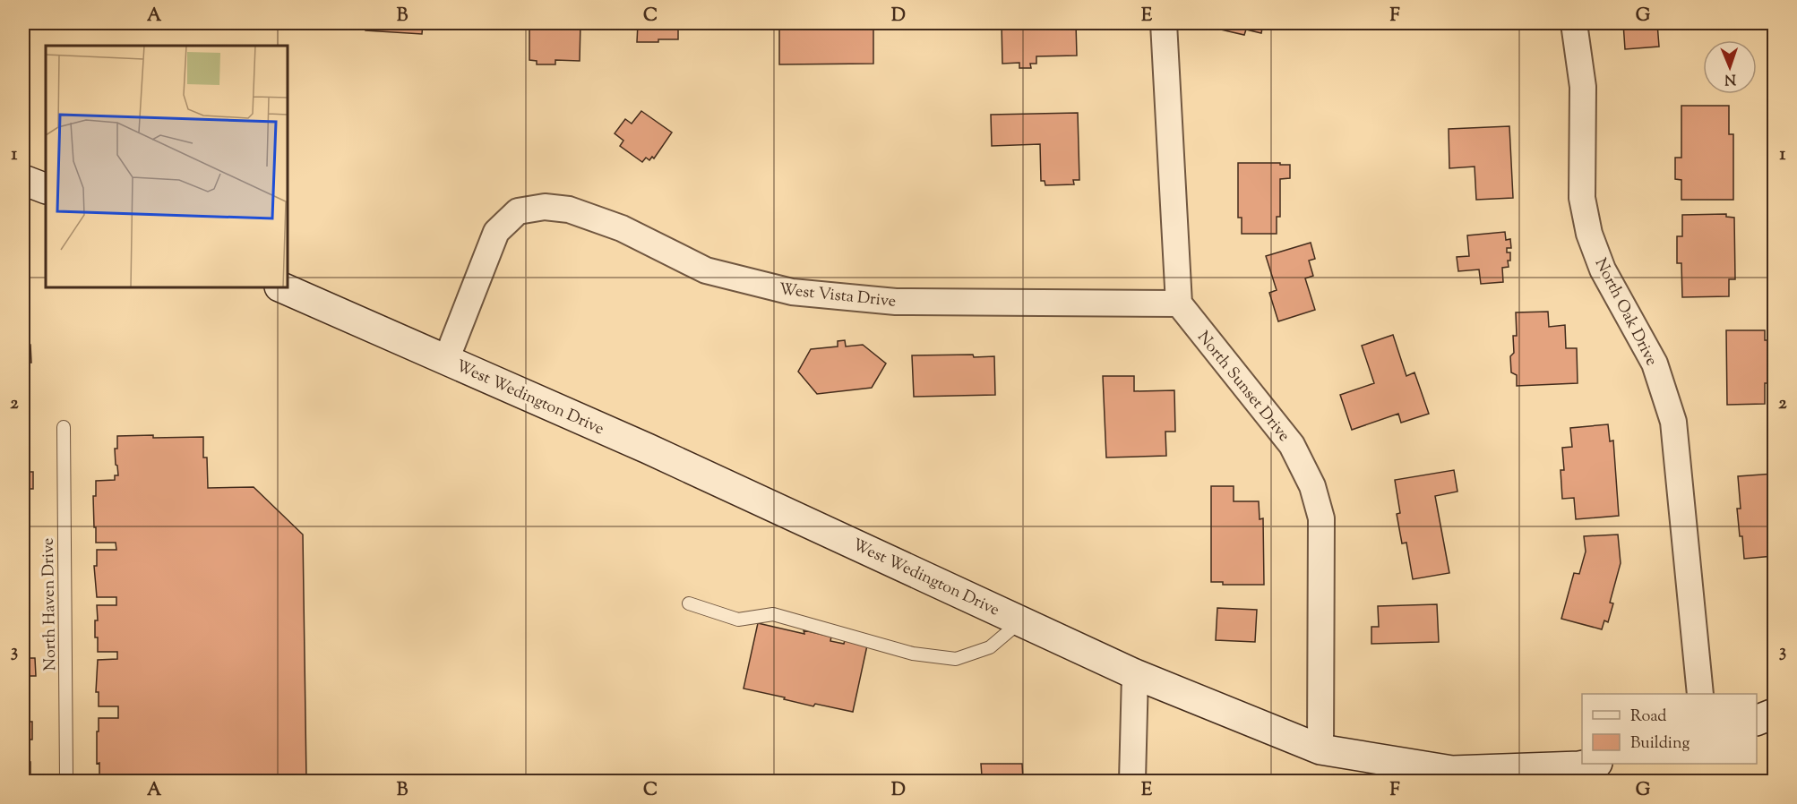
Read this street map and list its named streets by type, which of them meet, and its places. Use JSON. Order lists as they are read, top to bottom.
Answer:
{
  "streets": {
    "main road": ["West Wedington Drive"],
    "street": ["West Vista Drive", "North Oak Drive", "North Sunset Drive"],
    "lane": ["North Haven Drive"]
  },
  "crossings": [
    ["West Vista Drive", "North Sunset Drive"],
    ["West Vista Drive", "West Wedington Drive"],
    ["North Sunset Drive", "West Wedington Drive"]
  ],
  "legend": ["Road", "Building"],
  "north": "bottom",
  "grid": {
    "columns": [
      "A",
      "B",
      "C",
      "D",
      "E",
      "F",
      "G"
    ],
    "rows": ["1", "2", "3"]
  }
}
